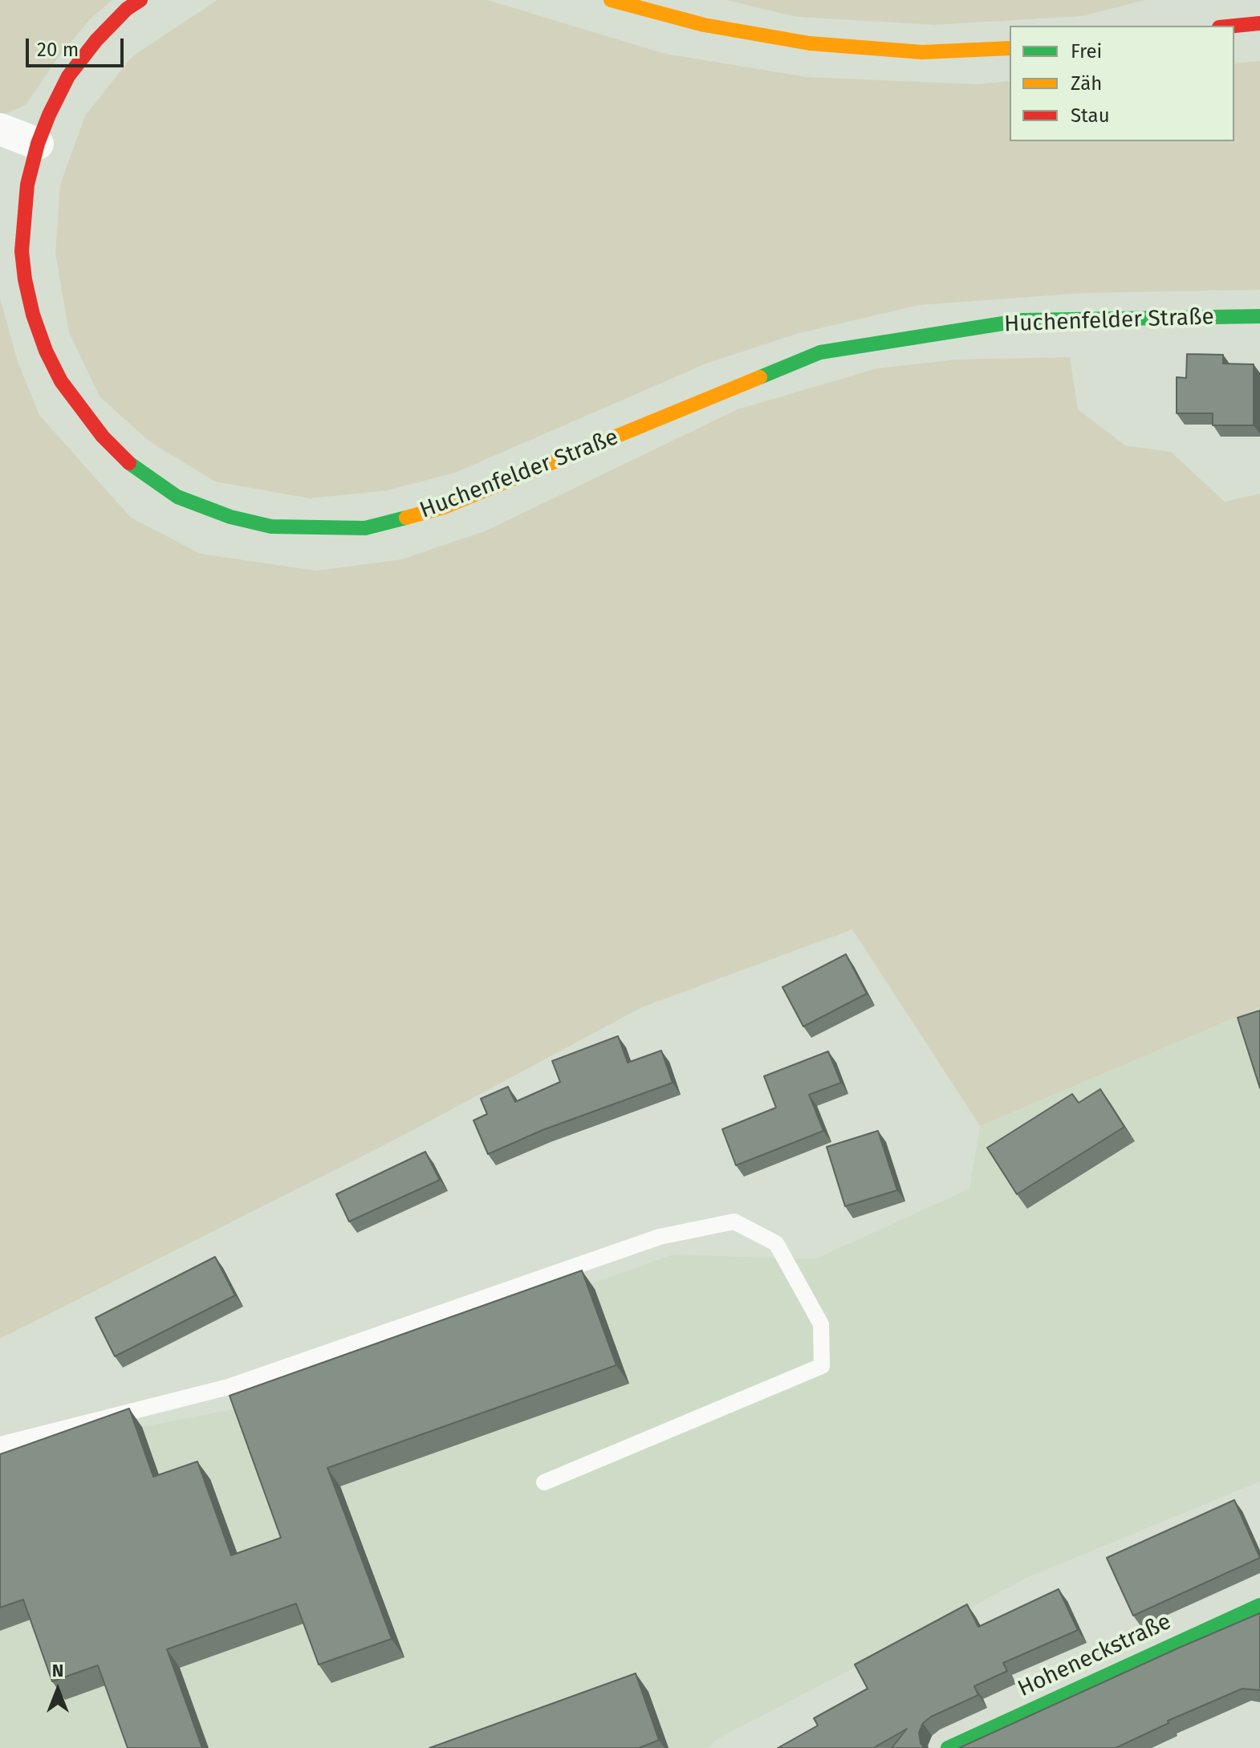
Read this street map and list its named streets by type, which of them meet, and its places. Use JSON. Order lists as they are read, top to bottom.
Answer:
{
  "streets": {
    "main road": ["Huchenfelder Straße", "Hoheneckstraße"]
  },
  "legend": ["Frei", "Zäh", "Stau"],
  "scale_bar": "20 m",
  "north": "top"
}
